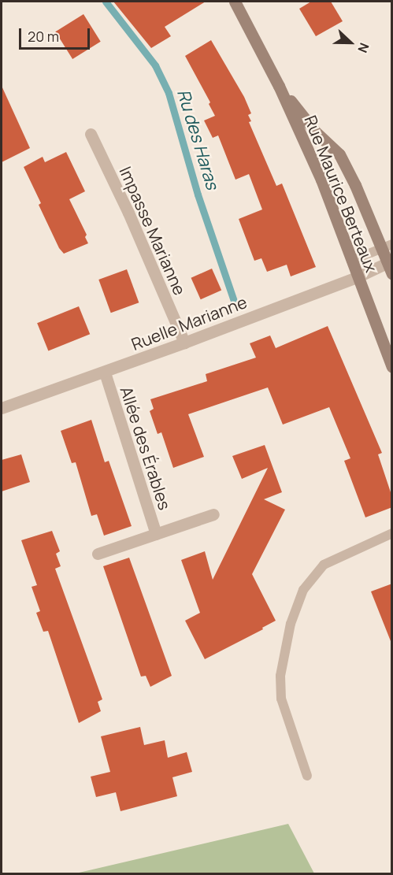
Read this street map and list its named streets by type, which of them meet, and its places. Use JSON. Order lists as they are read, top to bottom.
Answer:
{
  "streets": {
    "main road": ["Rue Maurice Berteaux"],
    "street": ["Impasse Marianne", "Ruelle Marianne", "Allée des Érables"]
  },
  "crossings": [
    ["Rue Maurice Berteaux", "Ruelle Marianne"],
    ["Impasse Marianne", "Ruelle Marianne"],
    ["Ruelle Marianne", "Allée des Érables"]
  ],
  "water": ["Ru des Haras"],
  "scale_bar": "20 m",
  "north": "right"
}
